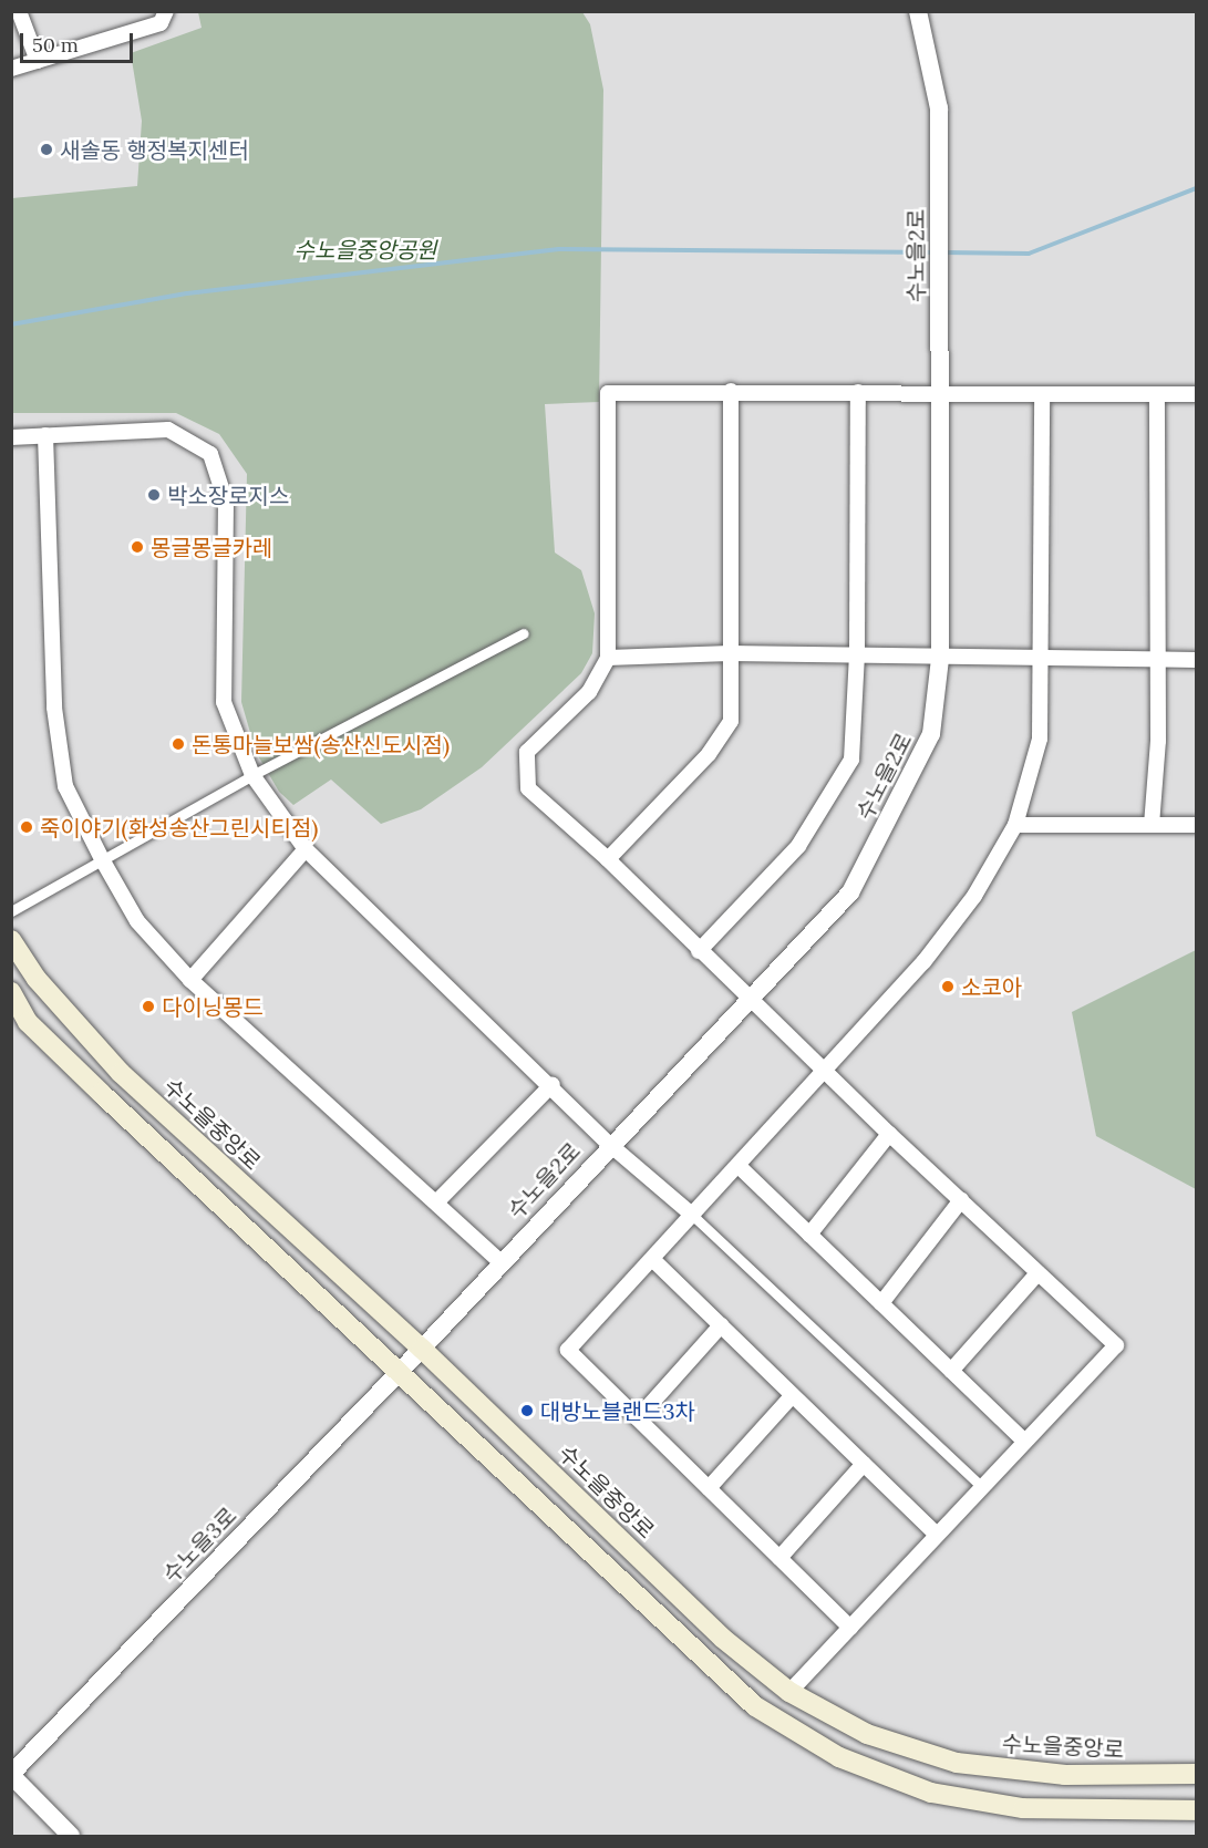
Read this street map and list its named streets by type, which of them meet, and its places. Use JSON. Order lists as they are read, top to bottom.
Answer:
{
  "streets": {
    "main road": ["수노을중앙로"],
    "street": ["수노을2로", "수노을3로"]
  },
  "crossings": [
    ["수노을2로", "수노을중앙로"],
    ["수노을2로", "수노을3로"],
    ["수노을중앙로", "수노을3로"]
  ],
  "parks": ["수노을중앙공원"],
  "places": [
    "새솔동 행정복지센터",
    "박소장로지스",
    "몽글몽글카레",
    "돈통마늘보쌈(송산신도시점)",
    "죽이야기(화성송산그린시티점)",
    "소코아",
    "다이닝몽드",
    "대방노블랜드3차"
  ],
  "scale_bar": "50 m"
}
